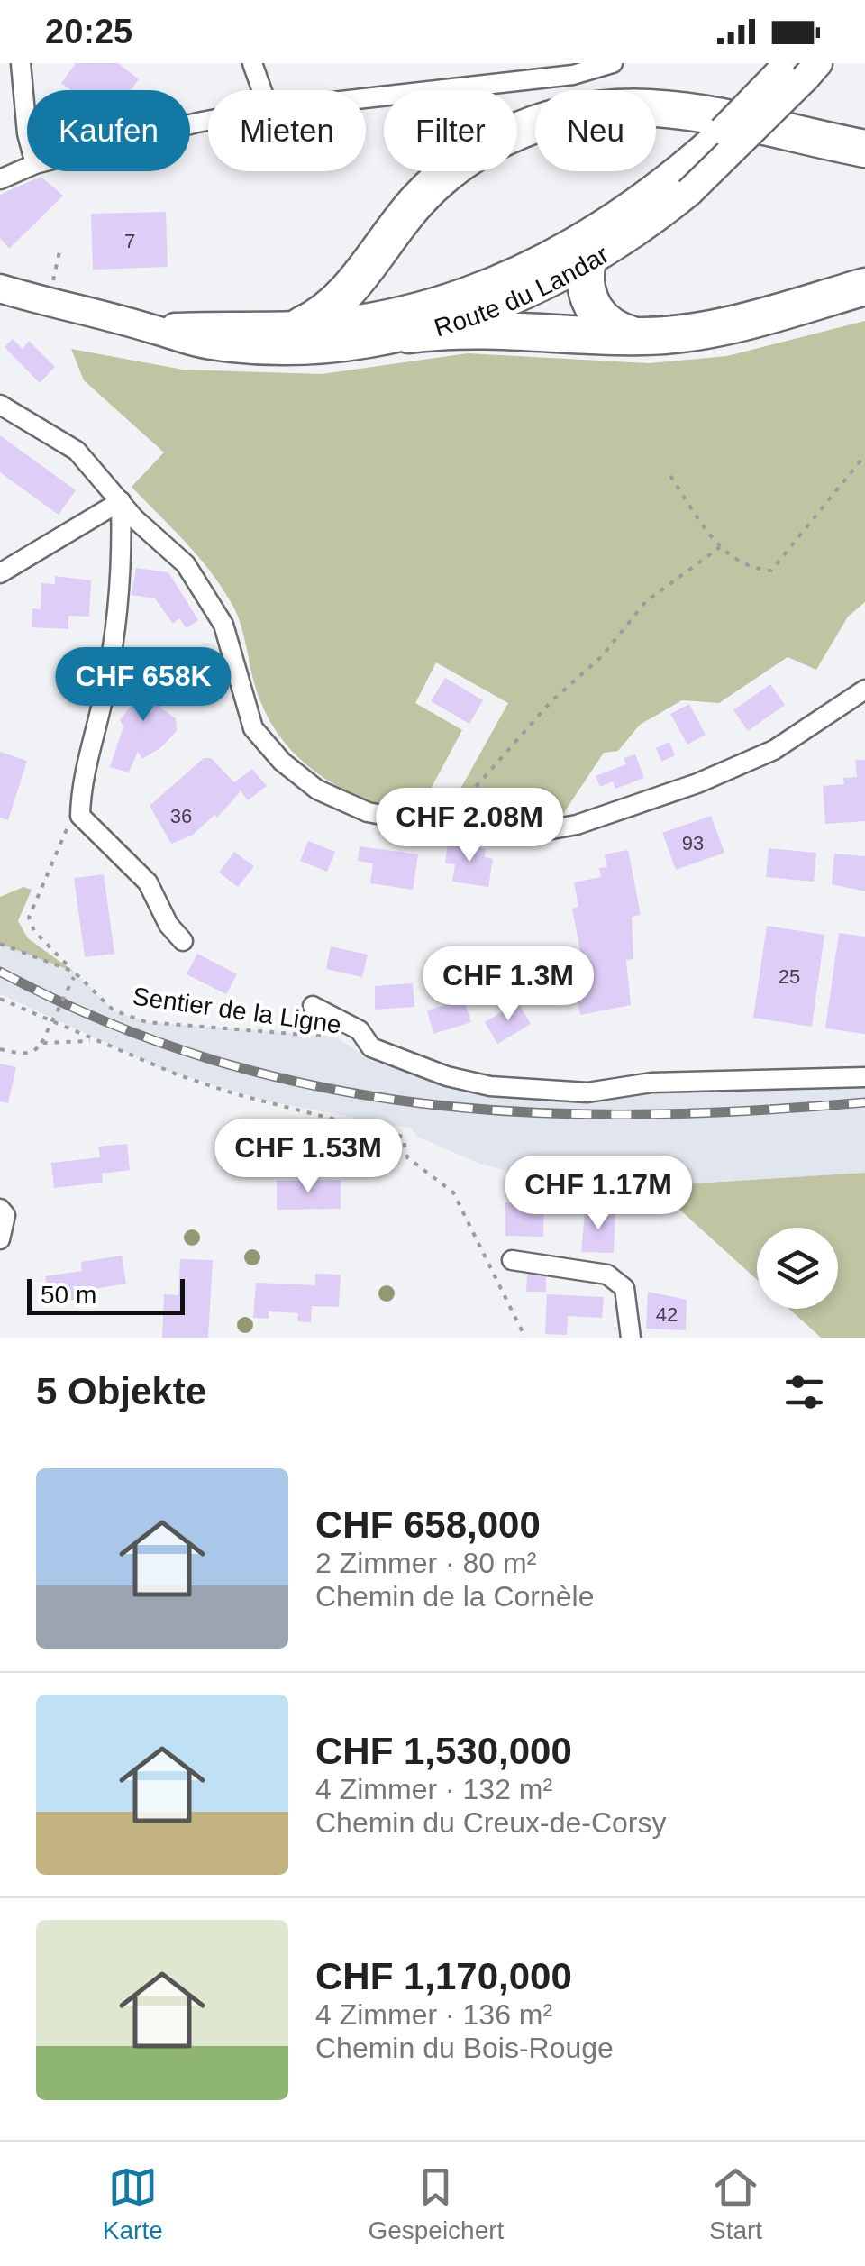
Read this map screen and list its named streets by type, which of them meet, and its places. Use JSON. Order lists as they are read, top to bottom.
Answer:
{
  "streets": {
    "main road": ["Route du Landar"],
    "path": ["Sentier de la Ligne"]
  },
  "house_numbers": [
    "7",
    "36",
    "93",
    "25",
    "42"
  ],
  "scale_bar": "50 m",
  "page": {
    "status": "20:25",
    "chip": [
      "Kaufen",
      "Mieten",
      "Filter",
      "Neu"
    ],
    "price": [
      "CHF 658K",
      "CHF 2.08M",
      "CHF 1.3M",
      "CHF 1.53M",
      "CHF 1.17M"
    ],
    "scale": "50 m",
    "heading": "5 Objekte",
    "list": [
      {
        "name": "CHF 658,000",
        "note": "2 Zimmer · 80 m² · Chemin de la Cornèle"
      },
      {
        "name": "CHF 1,530,000",
        "note": "4 Zimmer · 132 m² · Chemin du Creux-de-Corsy"
      },
      {
        "name": "CHF 1,170,000",
        "note": "4 Zimmer · 136 m² · Chemin du Bois-Rouge"
      }
    ],
    "tabs": ["Karte", "Gespeichert", "Start"]
  }
}
